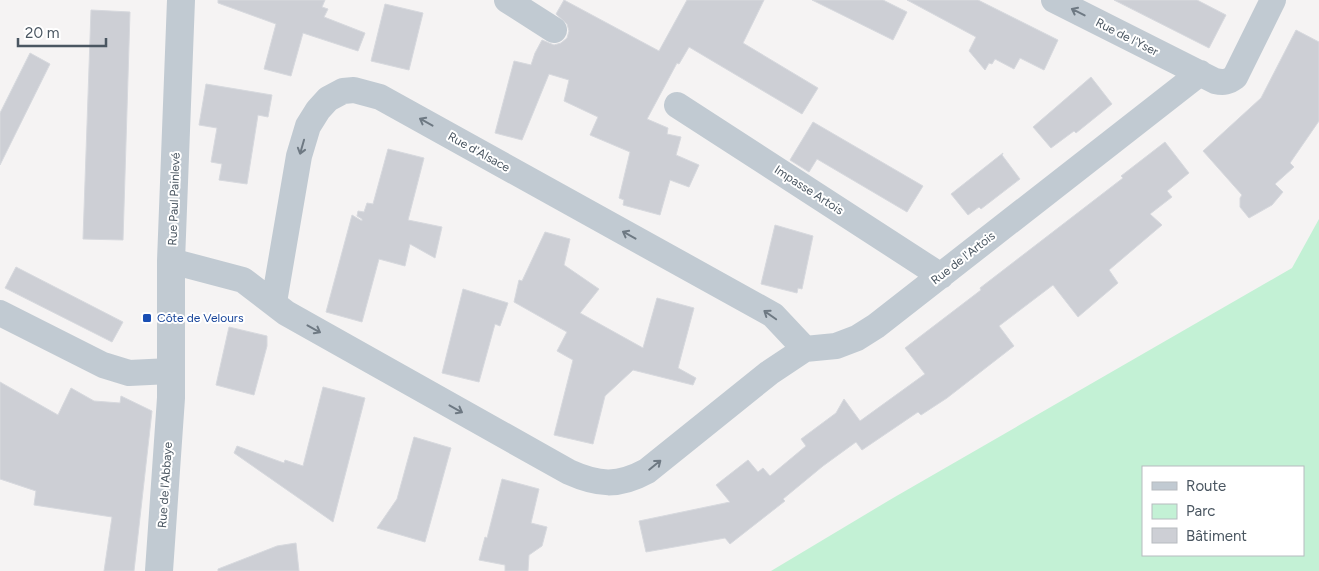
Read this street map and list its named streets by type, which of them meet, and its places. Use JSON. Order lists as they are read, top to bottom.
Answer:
{
  "streets": {
    "street": [
      "Rue de l'Yser",
      "Rue d'Alsace",
      "Impasse Artois",
      "Rue Paul Painlevé",
      "Rue de l'Artois",
      "Rue de l'Abbaye"
    ]
  },
  "crossings": [
    ["Rue de l'Yser", "Rue de l'Artois"],
    ["Rue d'Alsace", "Rue de l'Artois"],
    ["Impasse Artois", "Rue de l'Artois"],
    ["Rue Paul Painlevé", "Rue de l'Abbaye"]
  ],
  "one_way": ["Rue de l'Yser", "Rue de l'Artois"],
  "places": {
    "transit": ["Côte de Velours"]
  },
  "legend": ["Route", "Parc", "Bâtiment"],
  "scale_bar": "20 m"
}
